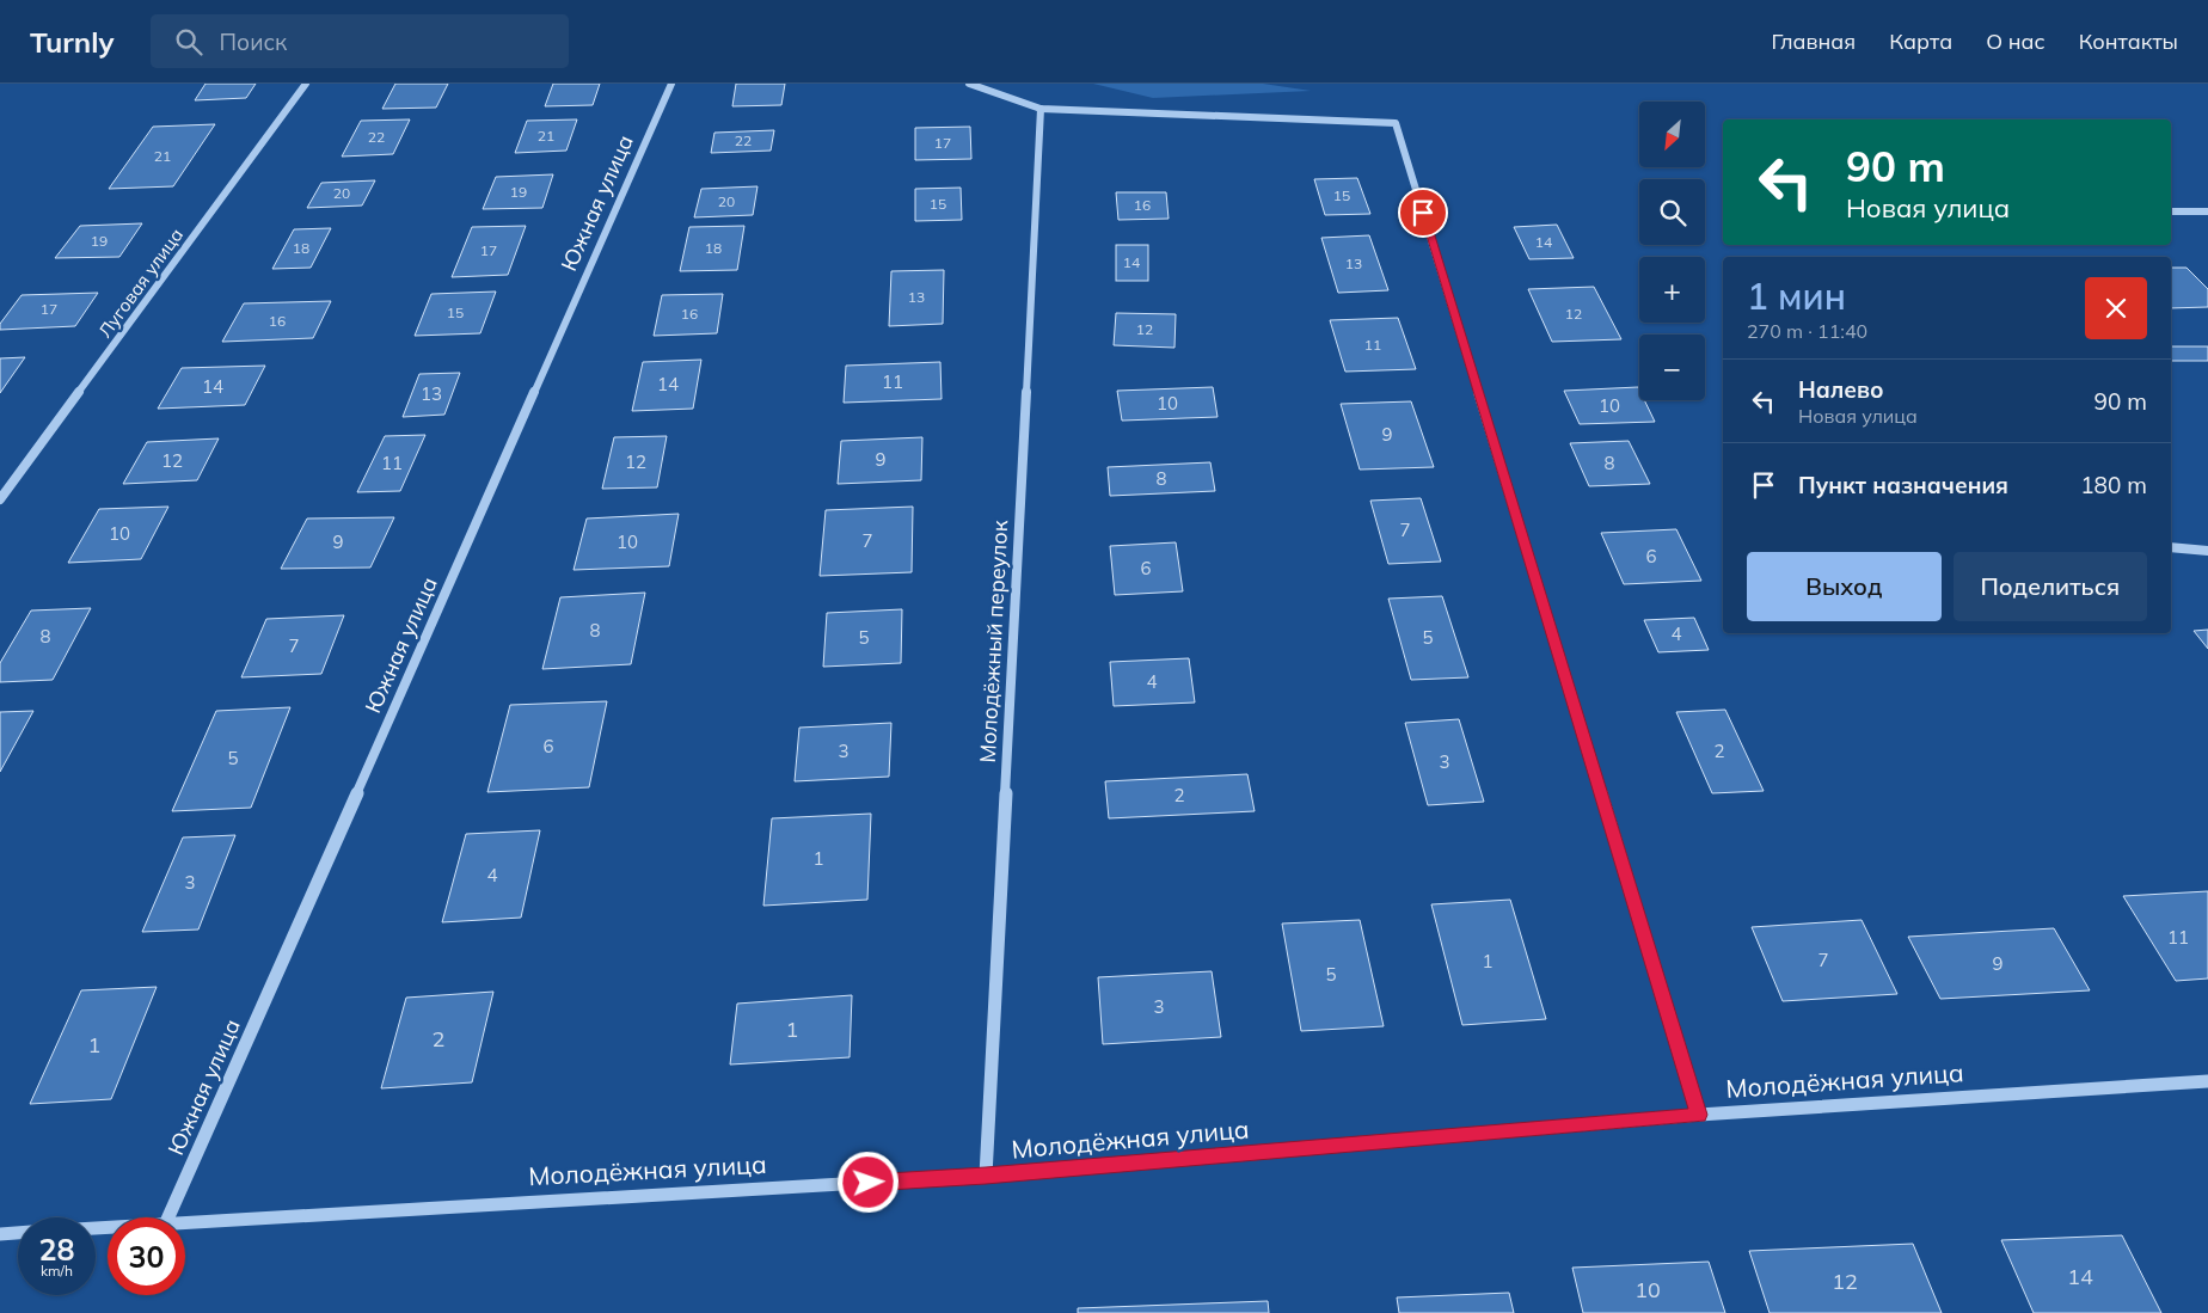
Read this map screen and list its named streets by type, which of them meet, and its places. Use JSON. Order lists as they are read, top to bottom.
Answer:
{
  "streets": {
    "street": [
      "Южная улица",
      "Луговая улица",
      "Молодёжный переулок",
      "Молодёжная улица"
    ]
  },
  "crossings": [
    ["Молодёжный переулок", "Молодёжная улица"]
  ],
  "house_numbers": [
    "21",
    "22",
    "22",
    "17",
    "21",
    "19",
    "20",
    "15",
    "20",
    "15",
    "16",
    "19",
    "14",
    "18",
    "18",
    "17",
    "14",
    "13",
    "13",
    "17",
    "15",
    "16",
    "12",
    "16",
    "12",
    "11",
    "11",
    "14",
    "14",
    "13",
    "10",
    "10",
    "9",
    "9",
    "12",
    "12",
    "11",
    "8",
    "8",
    "7",
    "10",
    "7",
    "9",
    "10",
    "6",
    "6",
    "8",
    "4",
    "8",
    "5",
    "5",
    "7",
    "4",
    "6",
    "3",
    "2",
    "5",
    "3",
    "2",
    "1",
    "4",
    "3",
    "11",
    "7",
    "1",
    "9",
    "5",
    "3",
    "1",
    "2",
    "1",
    "14",
    "12",
    "10"
  ],
  "north": "bottom left",
  "page": {
    "header": "Turnly",
    "search": "Поиск",
    "nav": [
      "Главная",
      "Карта",
      "О нас",
      "Контакты"
    ],
    "map_buttons": ["+", "−"],
    "turn": ["90 m", "Новая улица"],
    "heading": ["1 мин", "270 m · 11:40"],
    "list": [
      {
        "name": "Налево",
        "note": "Новая улица",
        "value": "90 m"
      },
      {
        "name": "Пункт назначения",
        "value": "180 m"
      }
    ],
    "buttons": ["Выход", "Поделиться"],
    "speed": "28 km/h",
    "limit": "30"
  }
}
